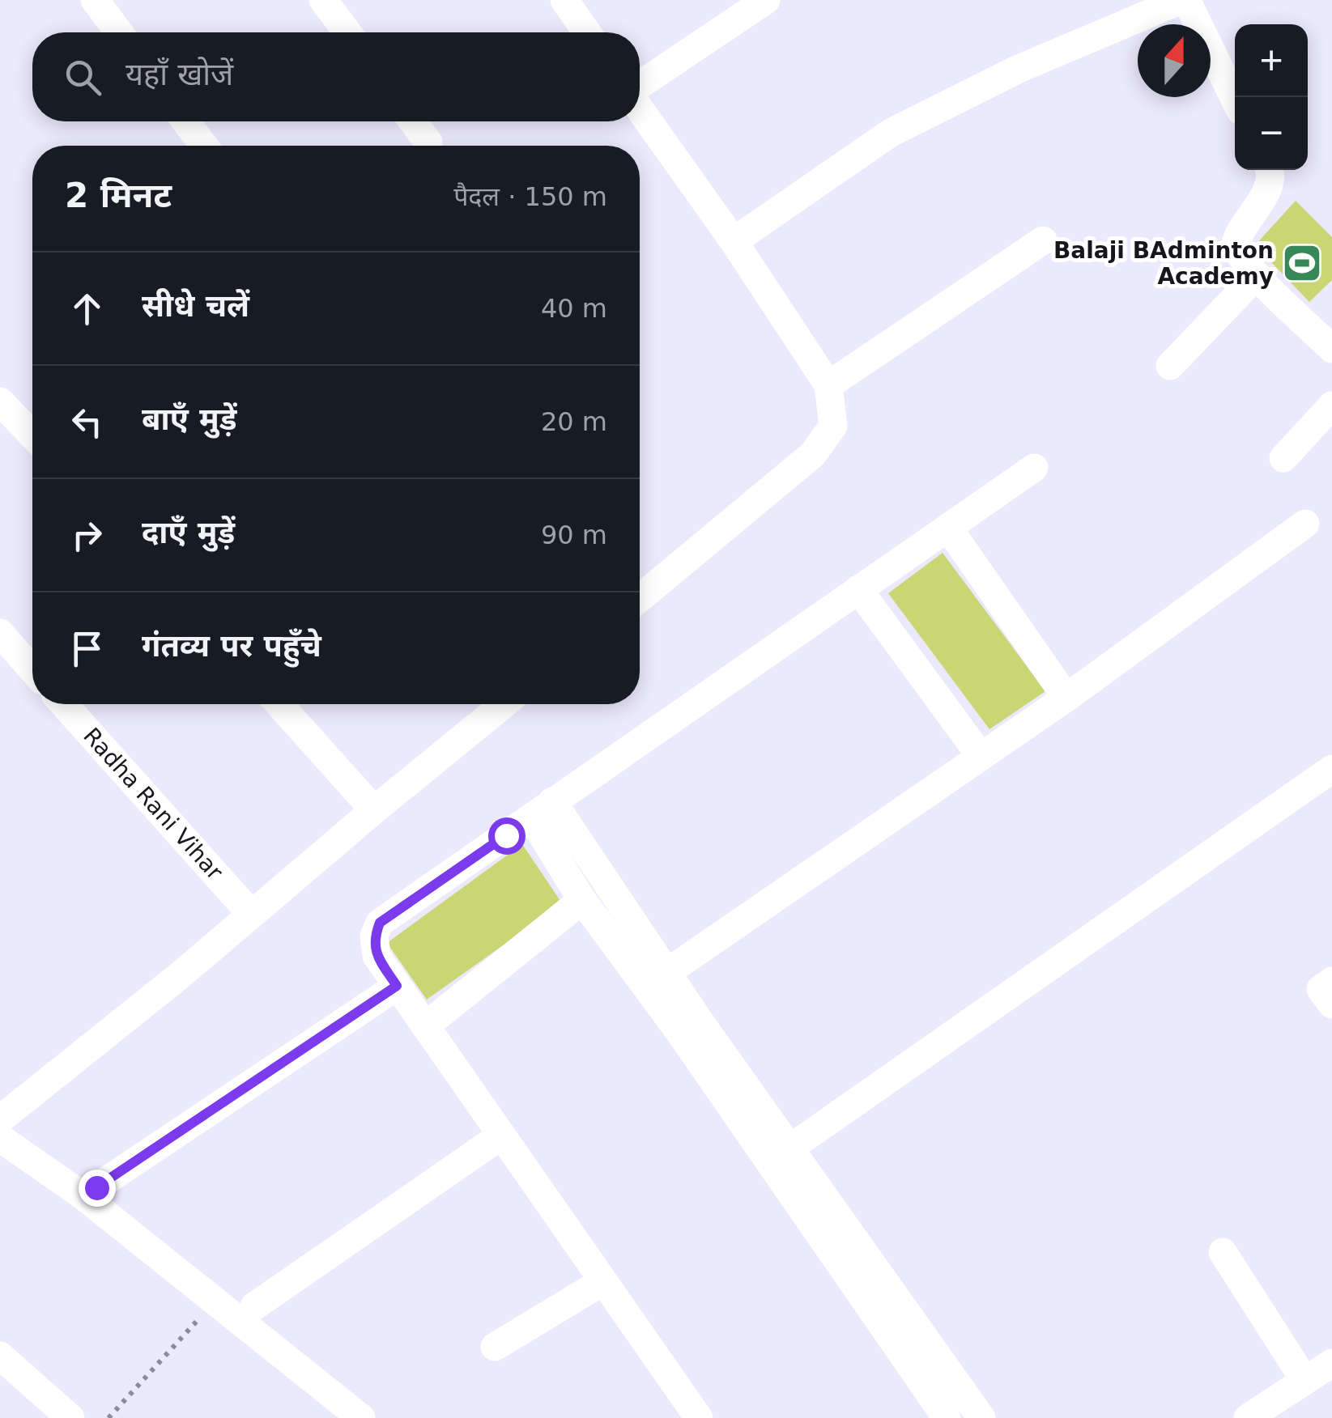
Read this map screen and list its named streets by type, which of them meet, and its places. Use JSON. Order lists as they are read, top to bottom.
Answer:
{
  "streets": {
    "street": ["Radha Rani Vihar"]
  },
  "places": {
    "sports": ["Balaji BAdminton Academy"]
  },
  "north": "top",
  "page": {
    "map_buttons": ["+", "−"],
    "search": "यहाँ खोजें",
    "heading": ["2 मिनट", "पैदल · 150 m"],
    "list": [
      ["सीधे चलें", "40 m"],
      ["बाएँ मुड़ें", "20 m"],
      ["दाएँ मुड़ें", "90 m"],
      "गंतव्य पर पहुँचे"
    ]
  }
}
